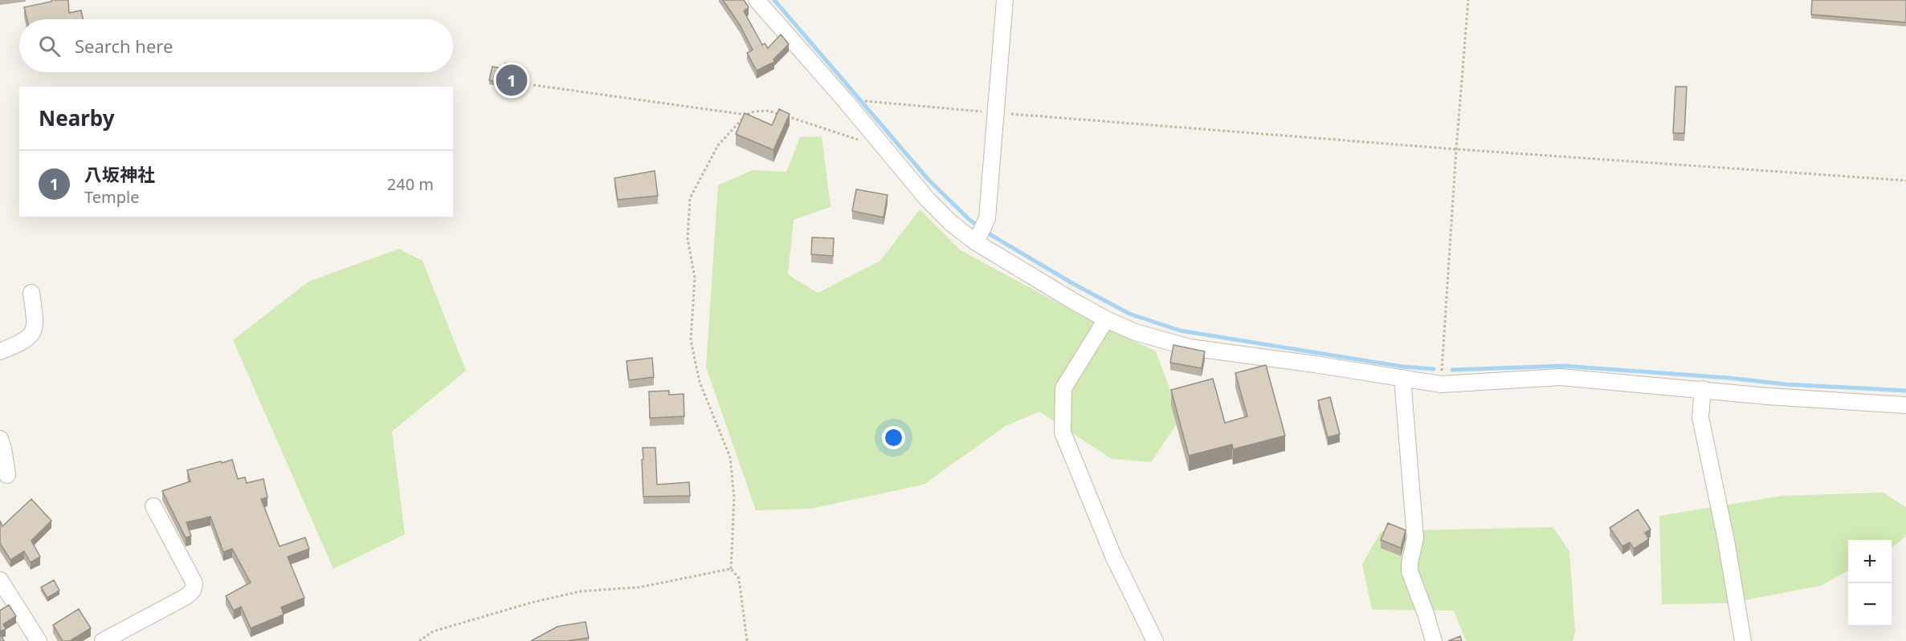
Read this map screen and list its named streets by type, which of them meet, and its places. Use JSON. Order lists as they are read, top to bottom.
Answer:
{
  "page": {
    "search": "Search here",
    "pins": "1",
    "heading": "Nearby",
    "list": [
      {
        "mark": "1",
        "name": "八坂神社",
        "note": "Temple",
        "value": "240 m"
      }
    ],
    "map_buttons": ["+", "−"]
  }
}
